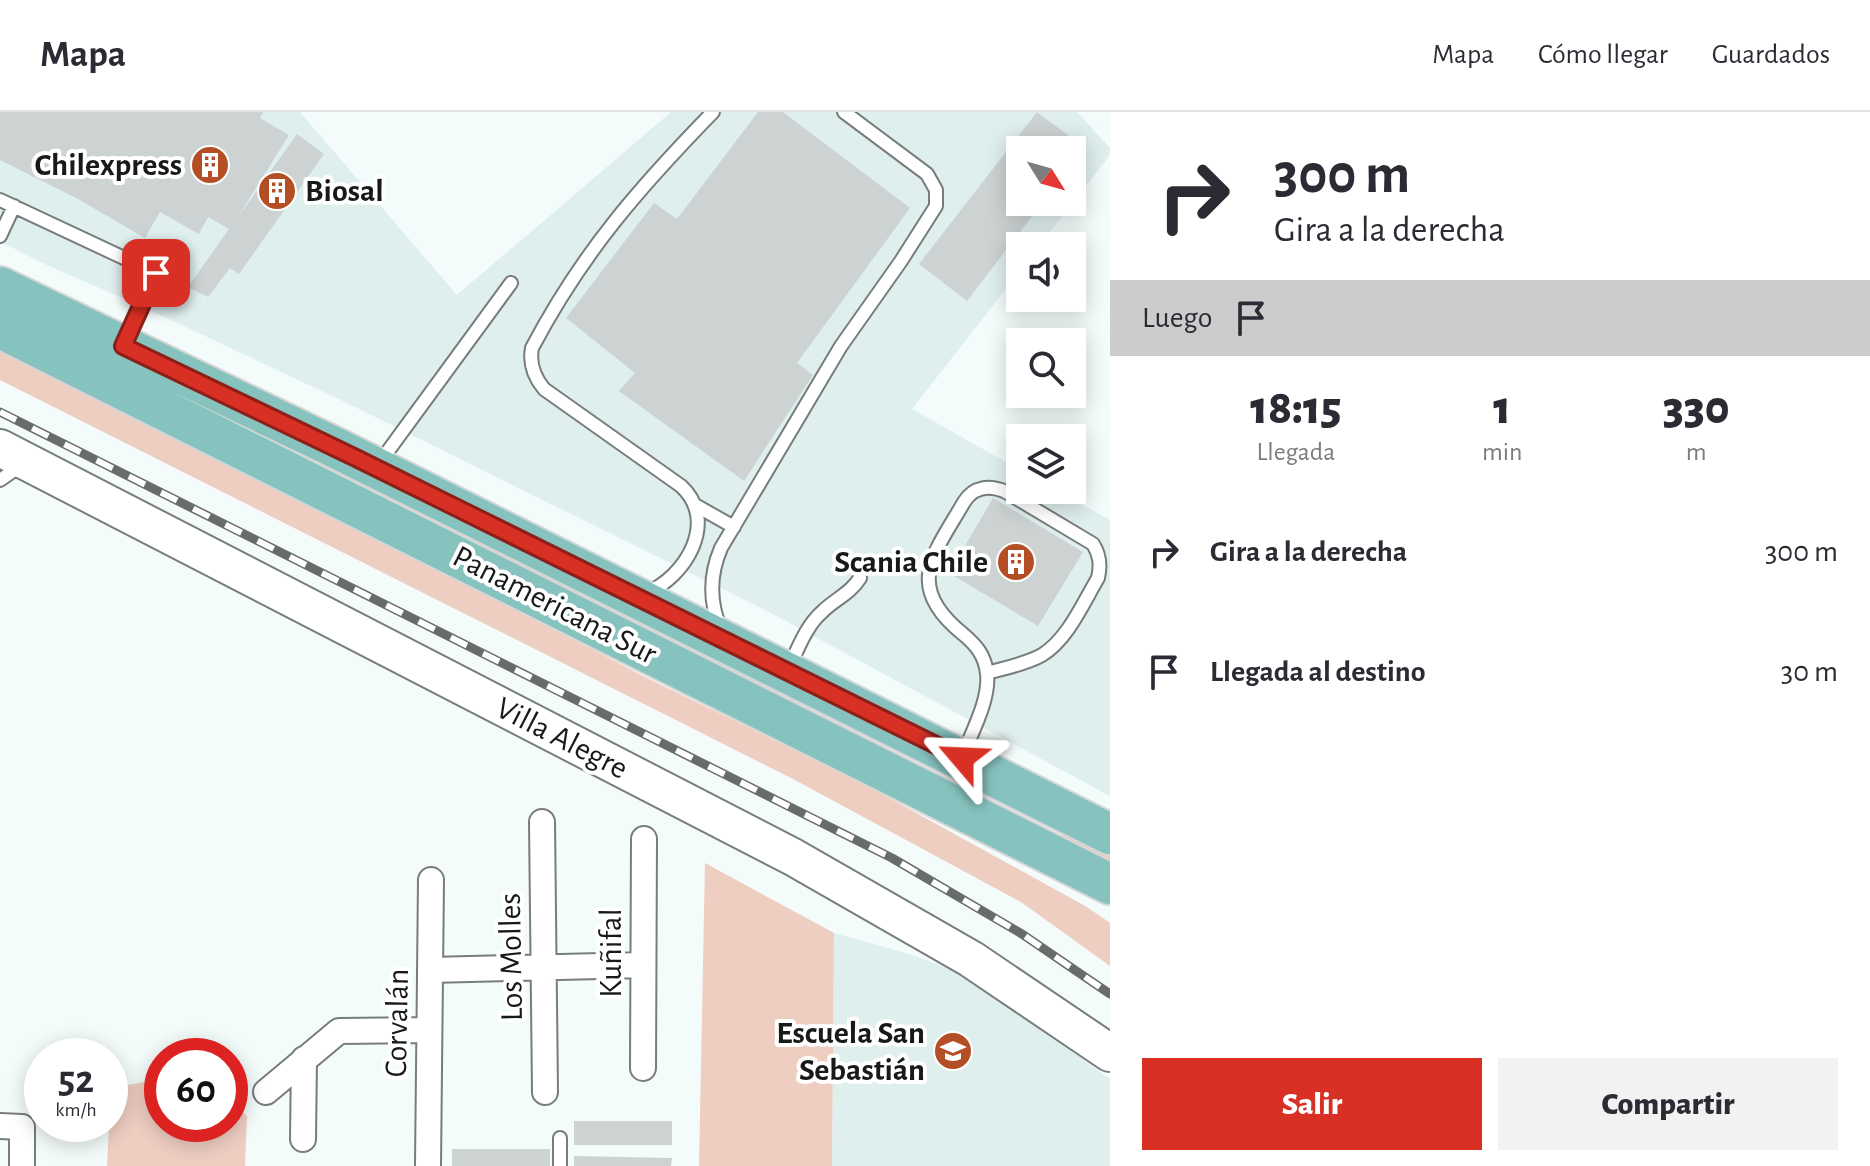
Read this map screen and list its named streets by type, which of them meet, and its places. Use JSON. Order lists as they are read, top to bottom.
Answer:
{
  "streets": {
    "main road": ["Panamericana Sur", "Villa Alegre"],
    "street": ["Kuñifal", "Los Molles", "Corvalán"]
  },
  "places": {
    "building": ["Chilexpress", "Biosal", "Scania Chile"],
    "school or university": ["Escuela San Sebastián"]
  },
  "north": "bottom right",
  "page": {
    "header": "Mapa",
    "nav": ["Mapa", "Cómo llegar", "Guardados"],
    "turn": ["300 m", "Gira a la derecha"],
    "then": "Luego",
    "eta": [
      "18:15",
      "Llegada",
      "1",
      "min",
      "330",
      "m"
    ],
    "list": [
      {
        "name": "Gira a la derecha",
        "value": "300 m"
      },
      {
        "name": "Llegada al destino",
        "value": "30 m"
      }
    ],
    "speed": "52 km/h",
    "limit": "60",
    "buttons": ["Salir", "Compartir"]
  }
}
